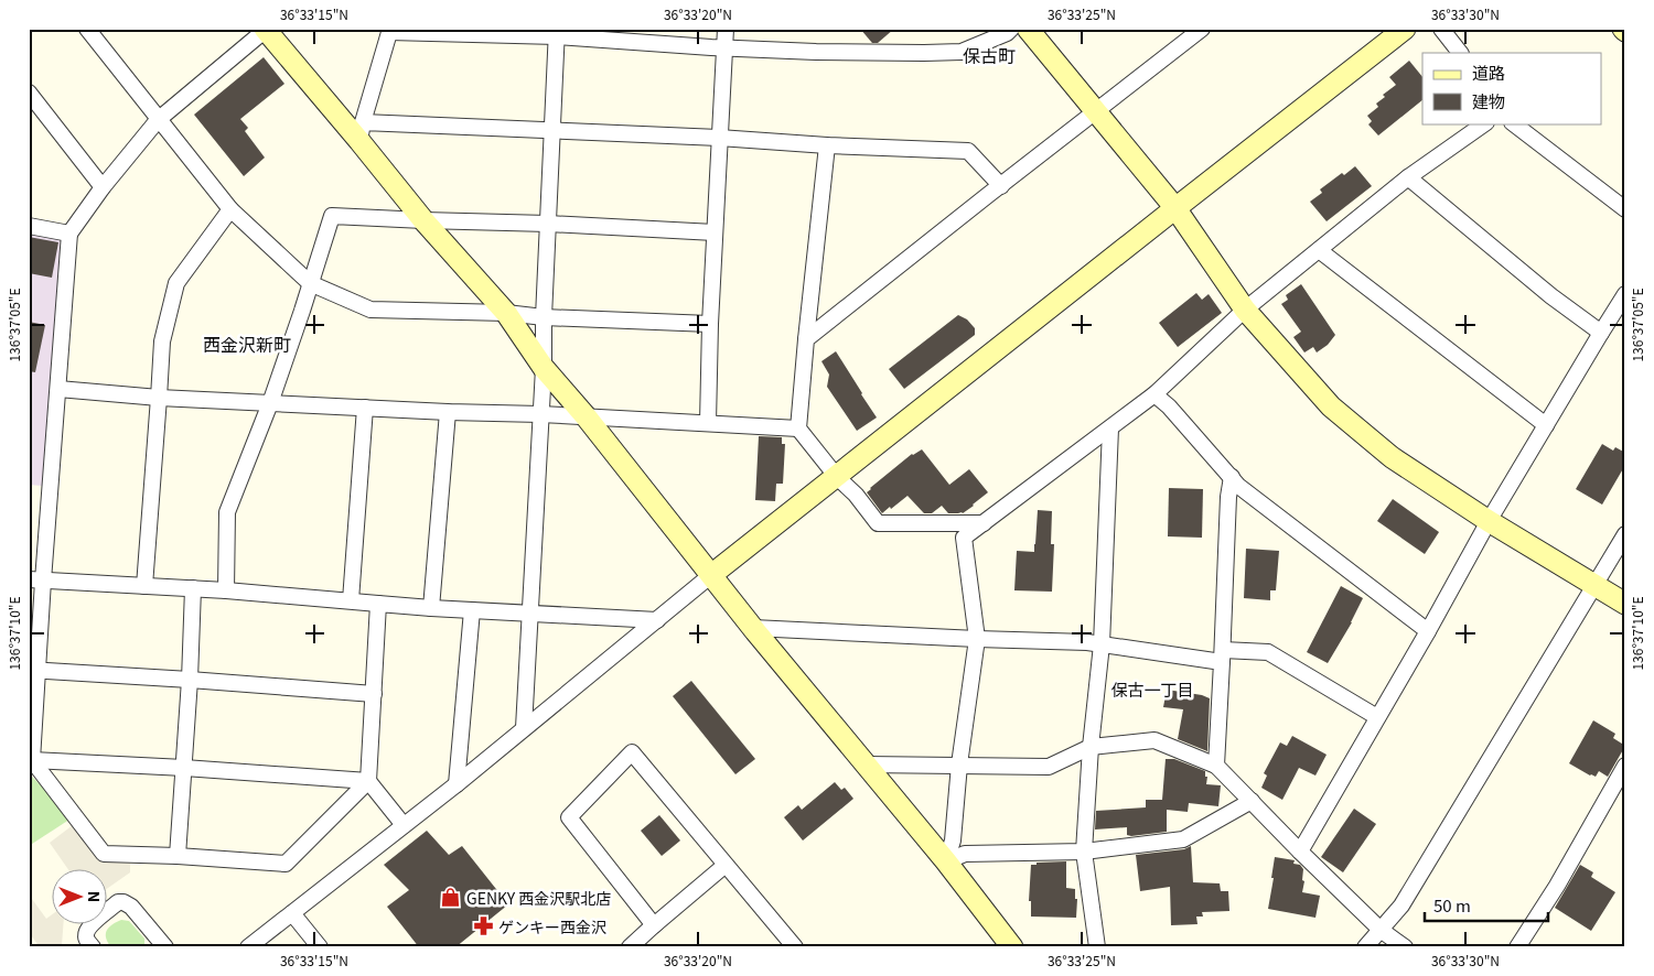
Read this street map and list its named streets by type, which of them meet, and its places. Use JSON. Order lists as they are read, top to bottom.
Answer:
{
  "districts": ["保古町", "西金沢新町", "保古一丁目"],
  "places": {
    "shop": ["GENKY 西金沢駅北店"],
    "pharmacy": ["ゲンキー西金沢"]
  },
  "legend": ["道路", "建物"],
  "scale_bar": "50 m",
  "north": "right",
  "coordinates": [
    "36°33'15\"N",
    "36°33'20\"N",
    "36°33'25\"N",
    "36°33'30\"N",
    "136°37'05\"E",
    "136°37'10\"E"
  ]
}
